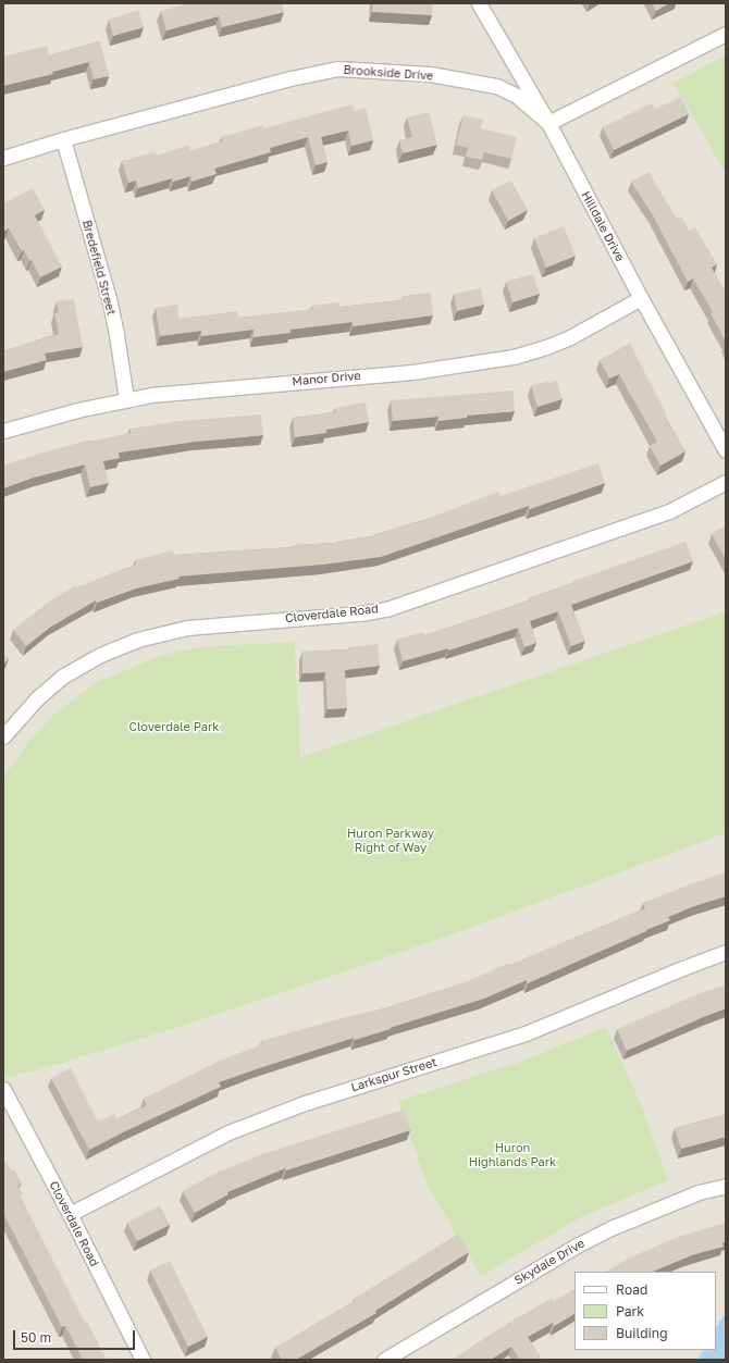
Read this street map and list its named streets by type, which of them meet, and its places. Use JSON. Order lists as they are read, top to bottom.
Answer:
{
  "streets": {
    "street": [
      "Brookside Drive",
      "Hilldale Drive",
      "Bredefield Street",
      "Manor Drive",
      "Cloverdale Road",
      "Larkspur Street",
      "Skydale Drive"
    ]
  },
  "crossings": [
    ["Brookside Drive", "Hilldale Drive"],
    ["Brookside Drive", "Bredefield Street"],
    ["Hilldale Drive", "Manor Drive"],
    ["Bredefield Street", "Manor Drive"],
    ["Cloverdale Road", "Larkspur Street"]
  ],
  "parks": ["Cloverdale Park", "Huron Parkway Right of Way", "Huron Highlands Park"],
  "legend": ["Road", "Park", "Building"],
  "scale_bar": "50 m"
}
